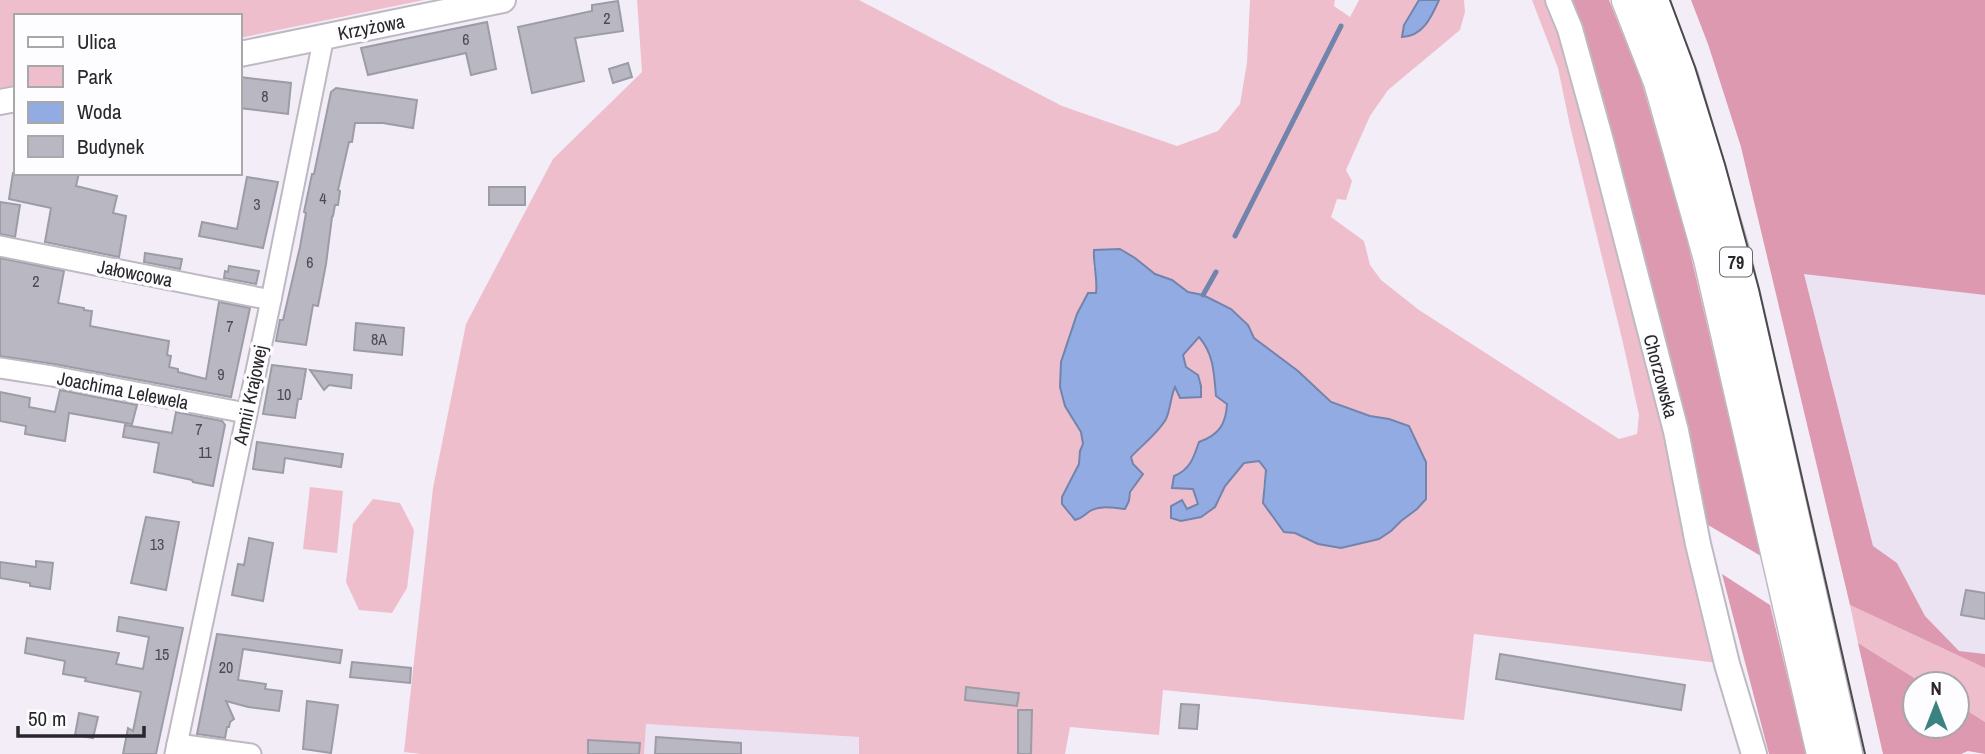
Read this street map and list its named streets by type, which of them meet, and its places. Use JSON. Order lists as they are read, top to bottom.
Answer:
{
  "streets": {
    "main road": ["79"],
    "street": [
      "Krzyżowa",
      "Jałowcowa",
      "Chorzowska",
      "Joachima Lelewela",
      "Armii Krajowej"
    ]
  },
  "crossings": [
    ["Krzyżowa", "Armii Krajowej"],
    ["Jałowcowa", "Armii Krajowej"],
    ["Joachima Lelewela", "Armii Krajowej"]
  ],
  "house_numbers": [
    "2",
    "6",
    "8",
    "4",
    "3",
    "6",
    "2",
    "7",
    "8A",
    "9",
    "10",
    "7",
    "11",
    "13",
    "15",
    "20"
  ],
  "legend": [
    "Ulica",
    "Park",
    "Woda",
    "Budynek"
  ],
  "scale_bar": "50 m",
  "north": "top"
}
